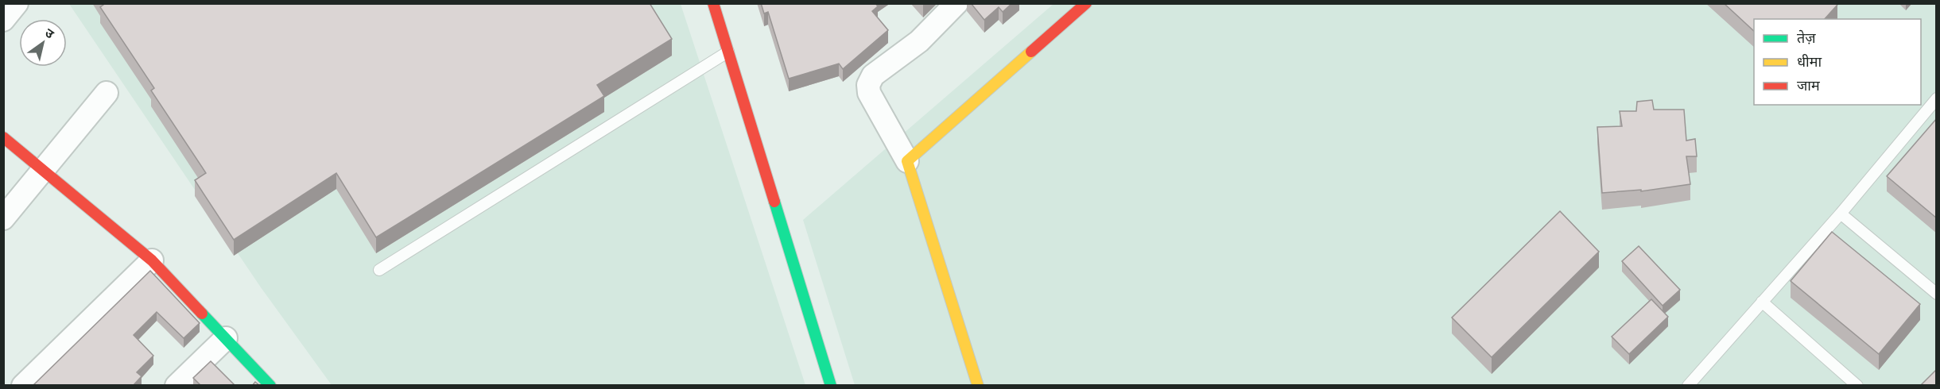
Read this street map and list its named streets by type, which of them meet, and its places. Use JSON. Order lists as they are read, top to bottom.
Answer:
{
  "legend": ["तेज़", "धीमा", "जाम"],
  "north": "top right"
}
